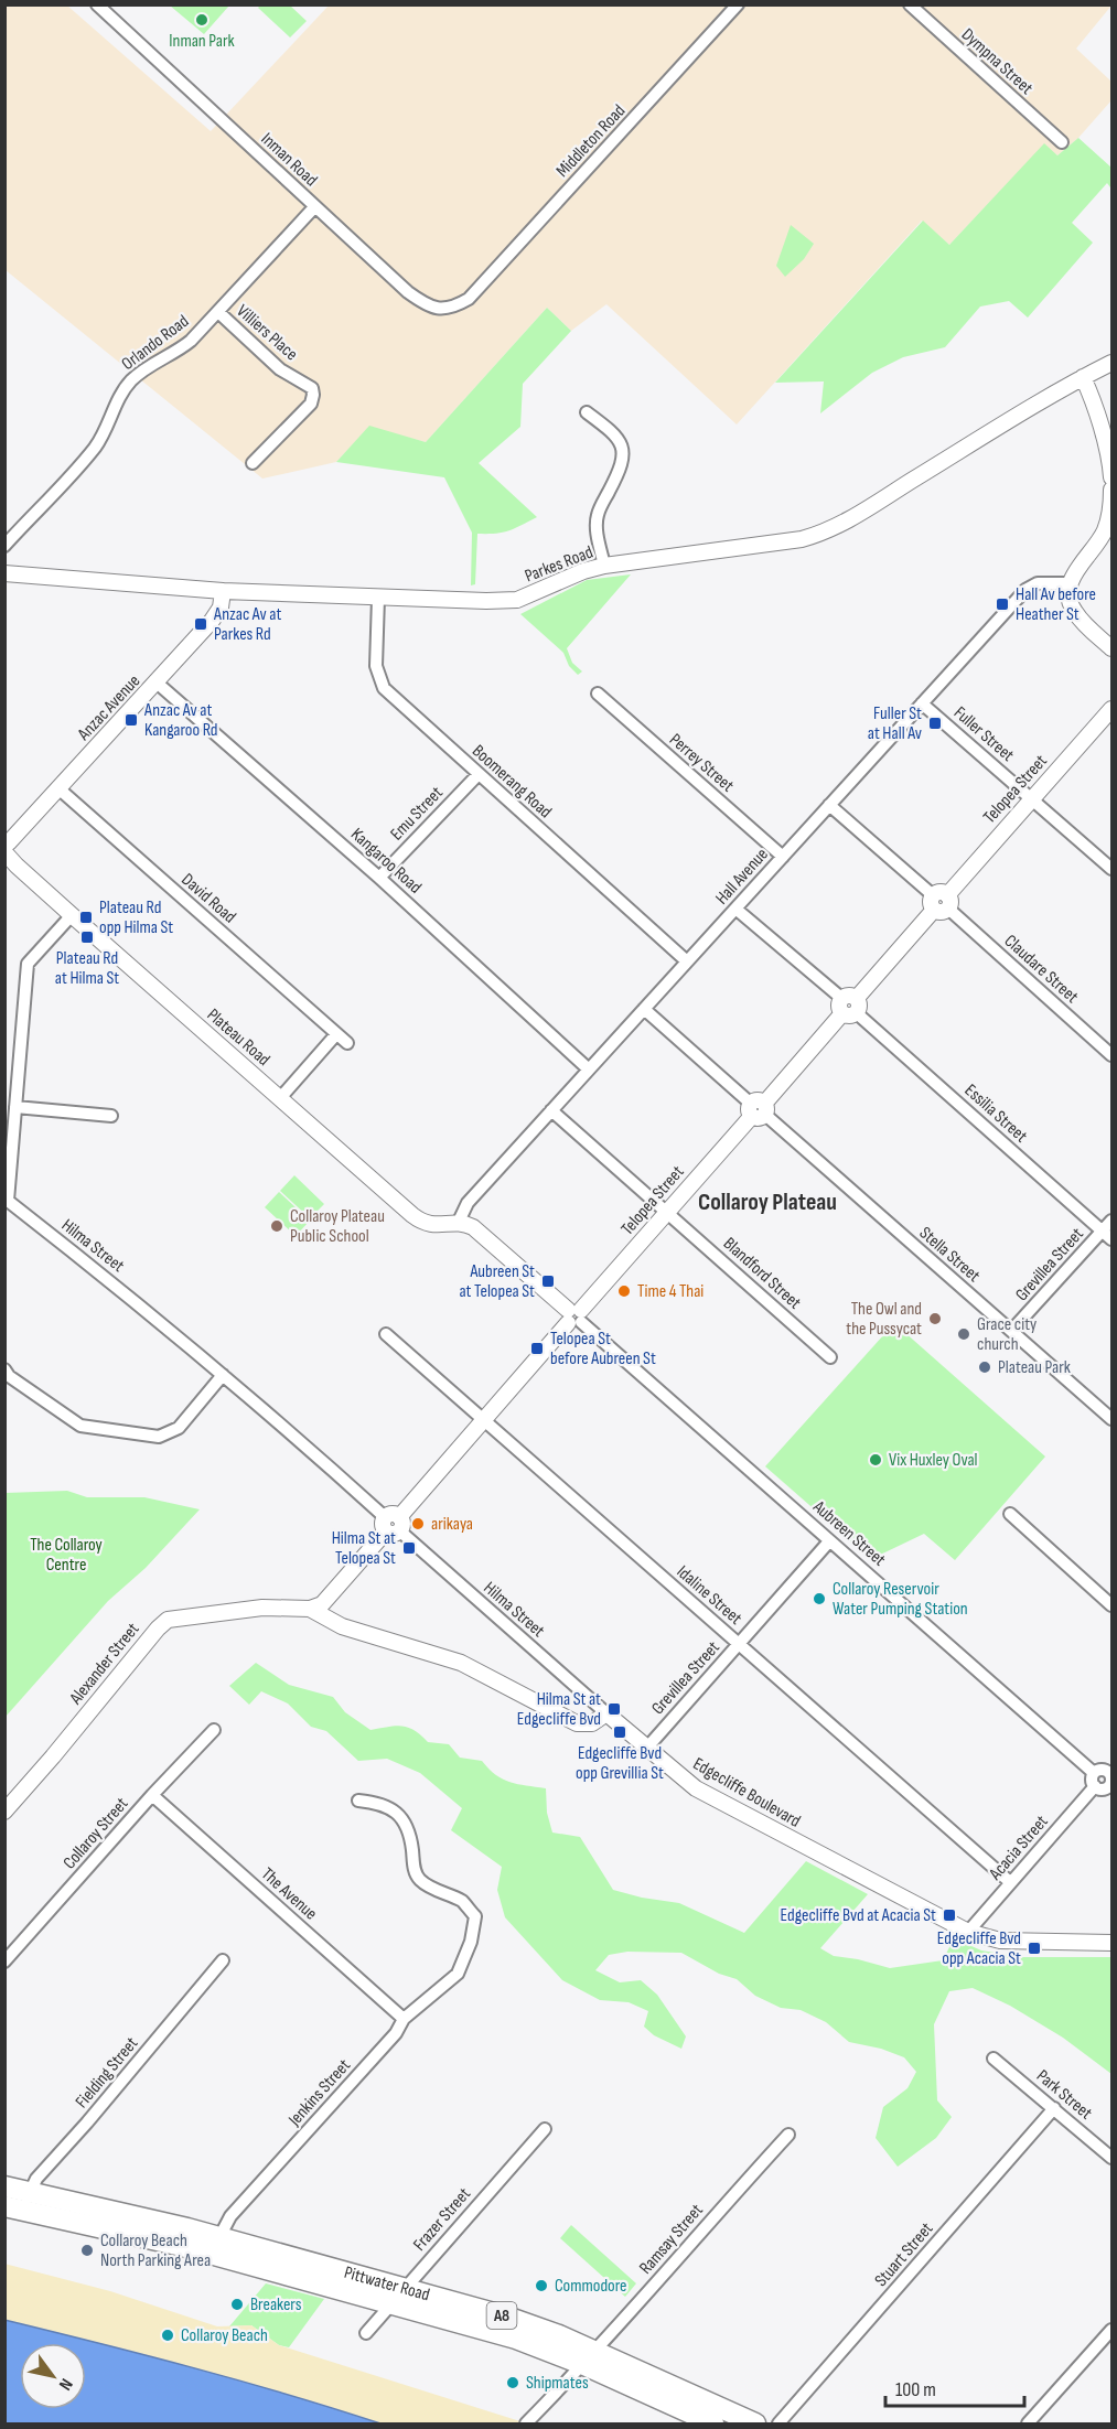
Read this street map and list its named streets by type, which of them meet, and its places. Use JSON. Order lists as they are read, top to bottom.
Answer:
{
  "streets": {
    "highway": ["Pittwater Road", "A8"],
    "street": [
      "Dympna Street",
      "Middleton Road",
      "Inman Road",
      "Villiers Place",
      "Orlando Road",
      "Parkes Road",
      "Anzac Avenue",
      "Fuller Street",
      "Perrey Street",
      "Boomerang Road",
      "Telopea Street",
      "Emu Street",
      "Kangaroo Road",
      "Hall Avenue",
      "David Road",
      "Claudare Street",
      "Plateau Road",
      "Essilia Street",
      "Hilma Street",
      "Stella Street",
      "Grevillea Street",
      "Blandford Street",
      "Aubreen Street",
      "Idaline Street",
      "Alexander Street",
      "Edgecliffe Boulevard",
      "Collaroy Street",
      "Acacia Street",
      "The Avenue",
      "Fielding Street",
      "Jenkins Street",
      "Park Street",
      "Frazer Street",
      "Ramsay Street",
      "Stuart Street"
    ]
  },
  "crossings": [
    ["Middleton Road", "Inman Road"],
    ["Inman Road", "Orlando Road"],
    ["Villiers Place", "Orlando Road"],
    ["Parkes Road", "Anzac Avenue"],
    ["Parkes Road", "Boomerang Road"],
    ["Anzac Avenue", "Kangaroo Road"],
    ["Anzac Avenue", "David Road"],
    ["Anzac Avenue", "Plateau Road"],
    ["Fuller Street", "Telopea Street"],
    ["Fuller Street", "Hall Avenue"],
    ["Perrey Street", "Hall Avenue"],
    ["Boomerang Road", "Emu Street"],
    ["Boomerang Road", "Hall Avenue"],
    ["Telopea Street", "Claudare Street"],
    ["Telopea Street", "Essilia Street"],
    ["Telopea Street", "Hilma Street"],
    ["Telopea Street", "Stella Street"],
    ["Telopea Street", "Blandford Street"],
    ["Telopea Street", "Aubreen Street"],
    ["Telopea Street", "Idaline Street"],
    ["Telopea Street", "Alexander Street"],
    ["Emu Street", "Kangaroo Road"],
    ["Kangaroo Road", "Hall Avenue"],
    ["Hall Avenue", "Claudare Street"],
    ["Hall Avenue", "Plateau Road"],
    ["Hall Avenue", "Essilia Street"],
    ["Hall Avenue", "Stella Street"],
    ["Hall Avenue", "Blandford Street"],
    ["Hall Avenue", "Aubreen Street"],
    ["Plateau Road", "Hilma Street"],
    ["Plateau Road", "Aubreen Street"],
    ["Essilia Street", "Grevillea Street"],
    ["Hilma Street", "Edgecliffe Boulevard"],
    ["Stella Street", "Grevillea Street"],
    ["Grevillea Street", "Aubreen Street"],
    ["Grevillea Street", "Idaline Street"],
    ["Grevillea Street", "Edgecliffe Boulevard"],
    ["Aubreen Street", "Acacia Street"],
    ["Idaline Street", "Acacia Street"],
    ["Edgecliffe Boulevard", "Acacia Street"],
    ["Collaroy Street", "The Avenue"],
    ["The Avenue", "Jenkins Street"],
    ["Fielding Street", "Pittwater Road"],
    ["Jenkins Street", "Pittwater Road"],
    ["Park Street", "Stuart Street"],
    ["Frazer Street", "Pittwater Road"],
    ["Ramsay Street", "Pittwater Road"]
  ],
  "districts": ["Collaroy Plateau"],
  "parks": ["The Collaroy Centre"],
  "places": {
    "other": [
      "Inman Park",
      "Collaroy Plateau Public School",
      "Time 4 Thai",
      "The Owl and the Pussycat",
      "Grace city church",
      "Plateau Park",
      "Vix Huxley Oval",
      "arikaya",
      "Collaroy Reservoir Water Pumping Station",
      "Collaroy Beach North Parking Area",
      "Commodore",
      "Breakers",
      "Collaroy Beach",
      "Shipmates"
    ],
    "transit": [
      "Hall Av before Heather St",
      "Anzac Av at Parkes Rd",
      "Anzac Av at Kangaroo Rd",
      "Fuller St at Hall Av",
      "Plateau Rd opp Hilma St",
      "Plateau Rd at Hilma St",
      "Aubreen St at Telopea St",
      "Telopea St before Aubreen St",
      "Hilma St at Telopea St",
      "Hilma St at Edgecliffe Bvd",
      "Edgecliffe Bvd opp Grevillia St",
      "Edgecliffe Bvd at Acacia St",
      "Edgecliffe Bvd opp Acacia St"
    ]
  },
  "scale_bar": "100 m",
  "north": "bottom right"
}
